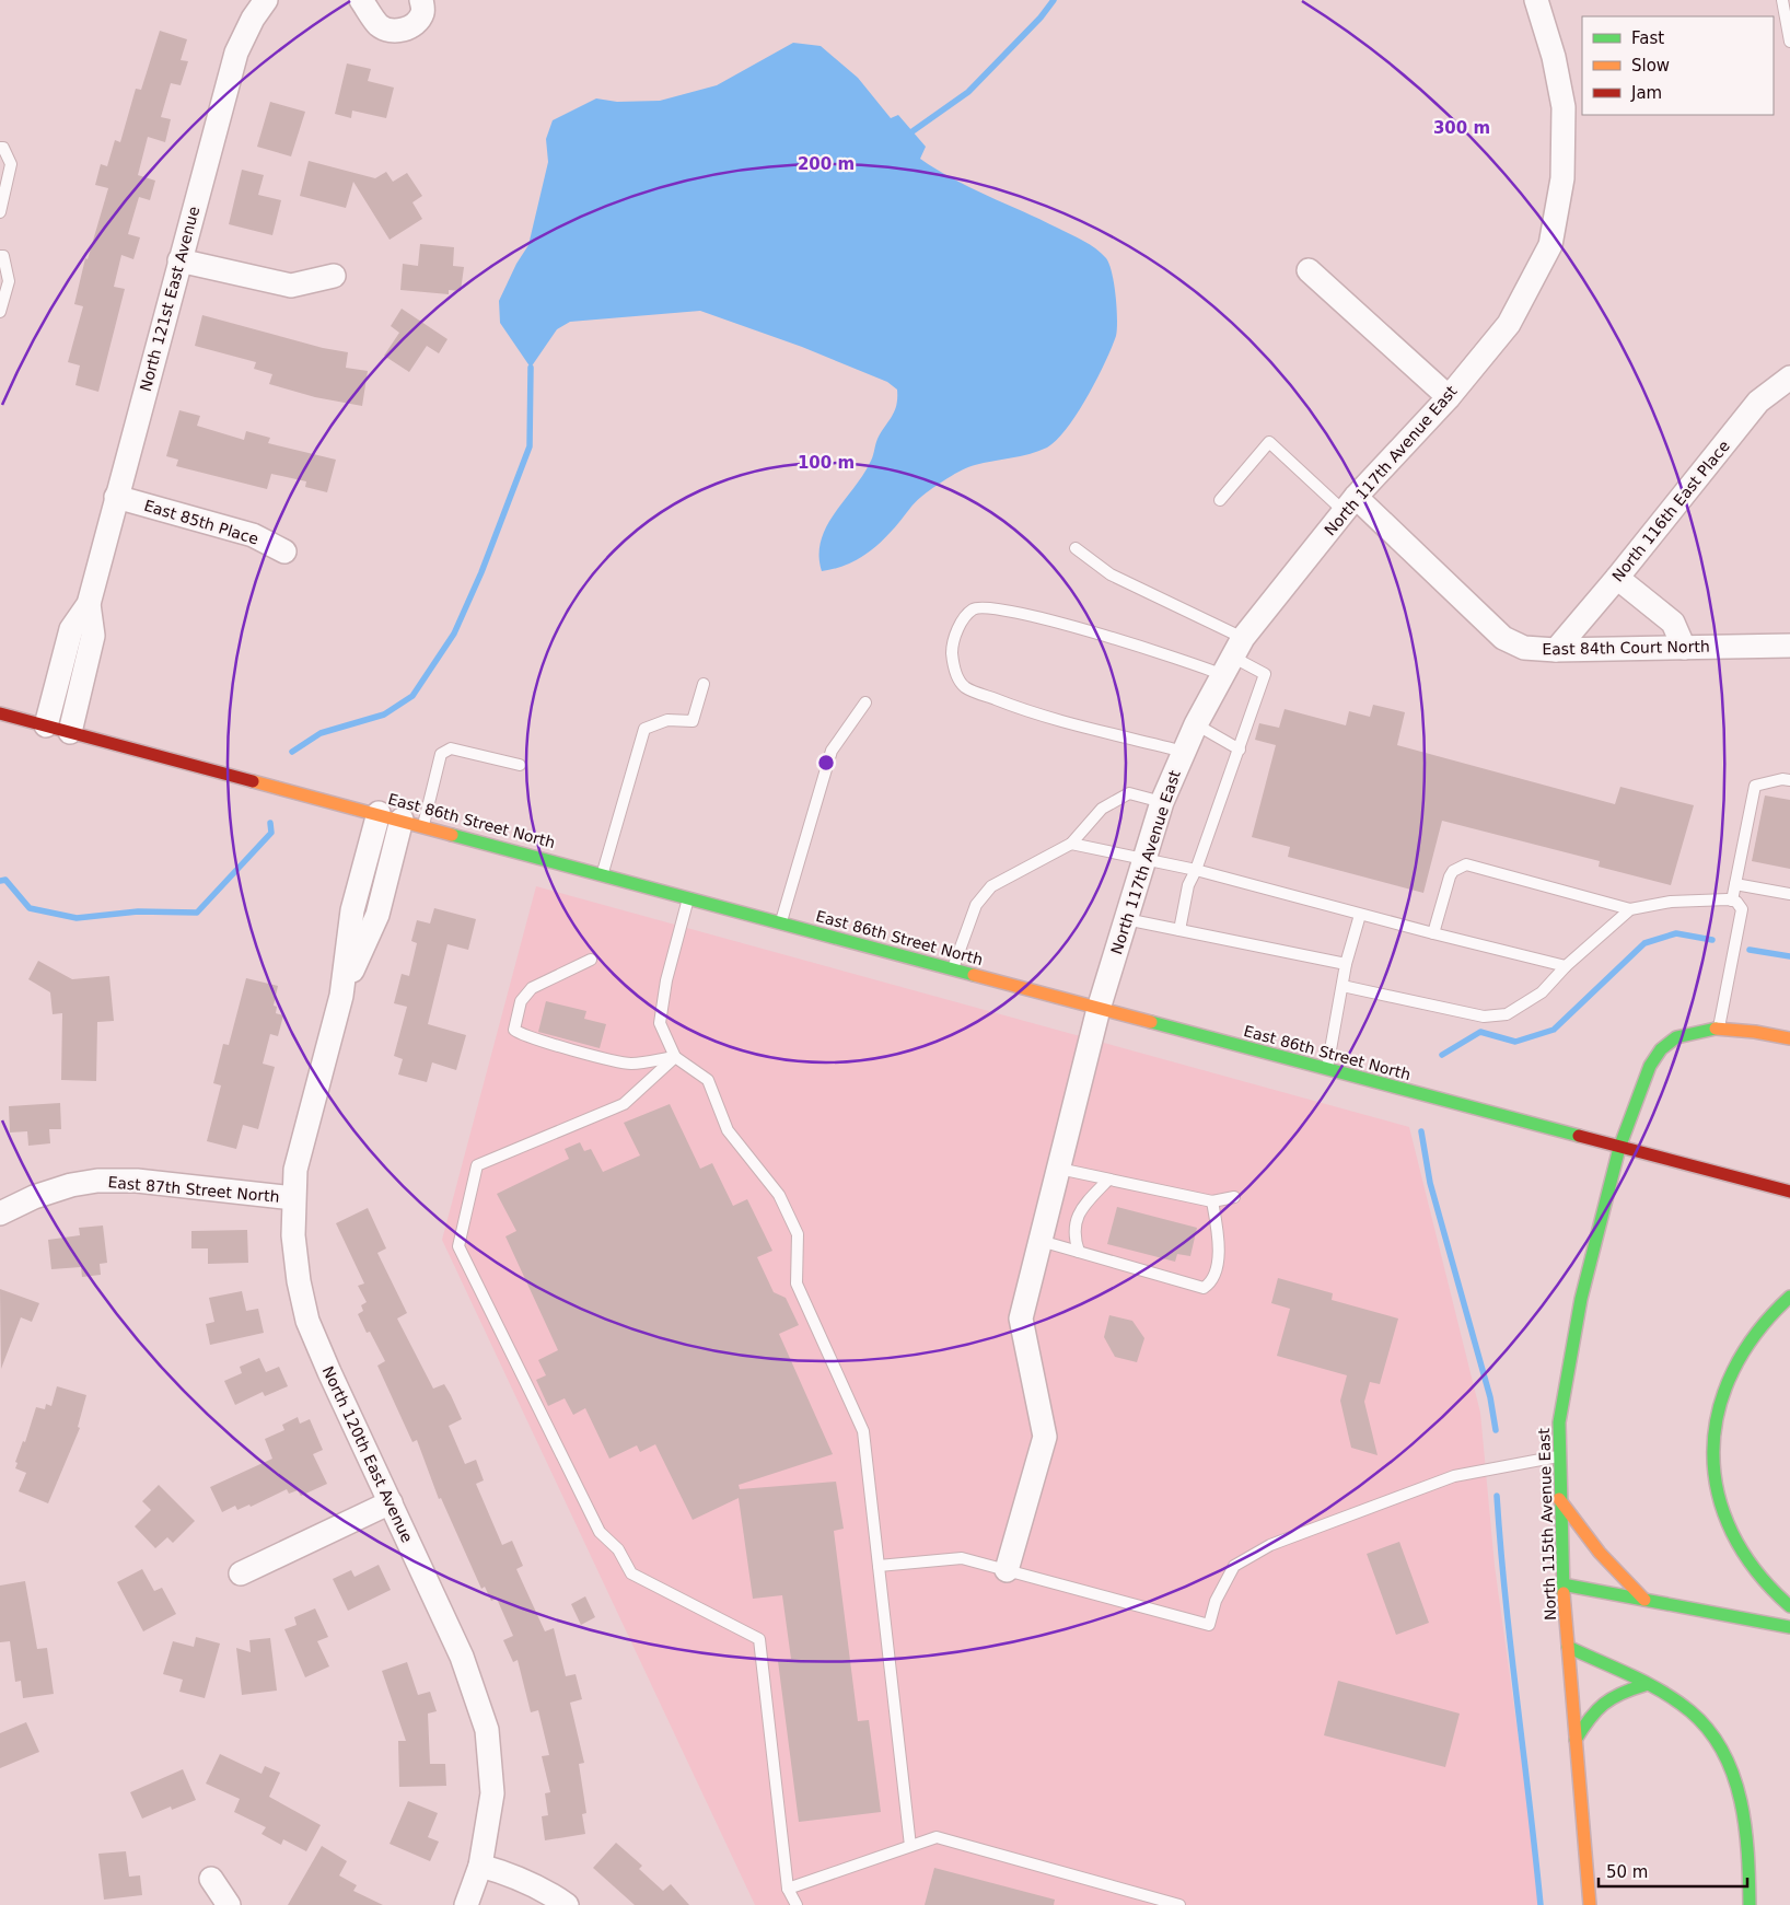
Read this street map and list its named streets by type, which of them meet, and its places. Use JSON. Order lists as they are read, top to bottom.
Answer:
{
  "streets": {
    "main road": ["East 86th Street North", "North 115th Avenue East"],
    "street": [
      "North 121st East Avenue",
      "North 117th Avenue East",
      "North 116th East Place",
      "East 85th Place",
      "East 84th Court North",
      "East 87th Street North",
      "North 120th East Avenue"
    ]
  },
  "crossings": [
    ["North 121st East Avenue", "East 85th Place"],
    ["North 121st East Avenue", "East 86th Street North"],
    ["North 117th Avenue East", "East 84th Court North"],
    ["North 117th Avenue East", "East 86th Street North"],
    ["North 116th East Place", "East 84th Court North"],
    ["East 86th Street North", "North 120th East Avenue"],
    ["East 86th Street North", "North 115th Avenue East"],
    ["East 87th Street North", "North 120th East Avenue"]
  ],
  "legend": ["Fast", "Slow", "Jam"],
  "scale_bar": "50 m",
  "rings": ["300 m", "200 m", "100 m"]
}
